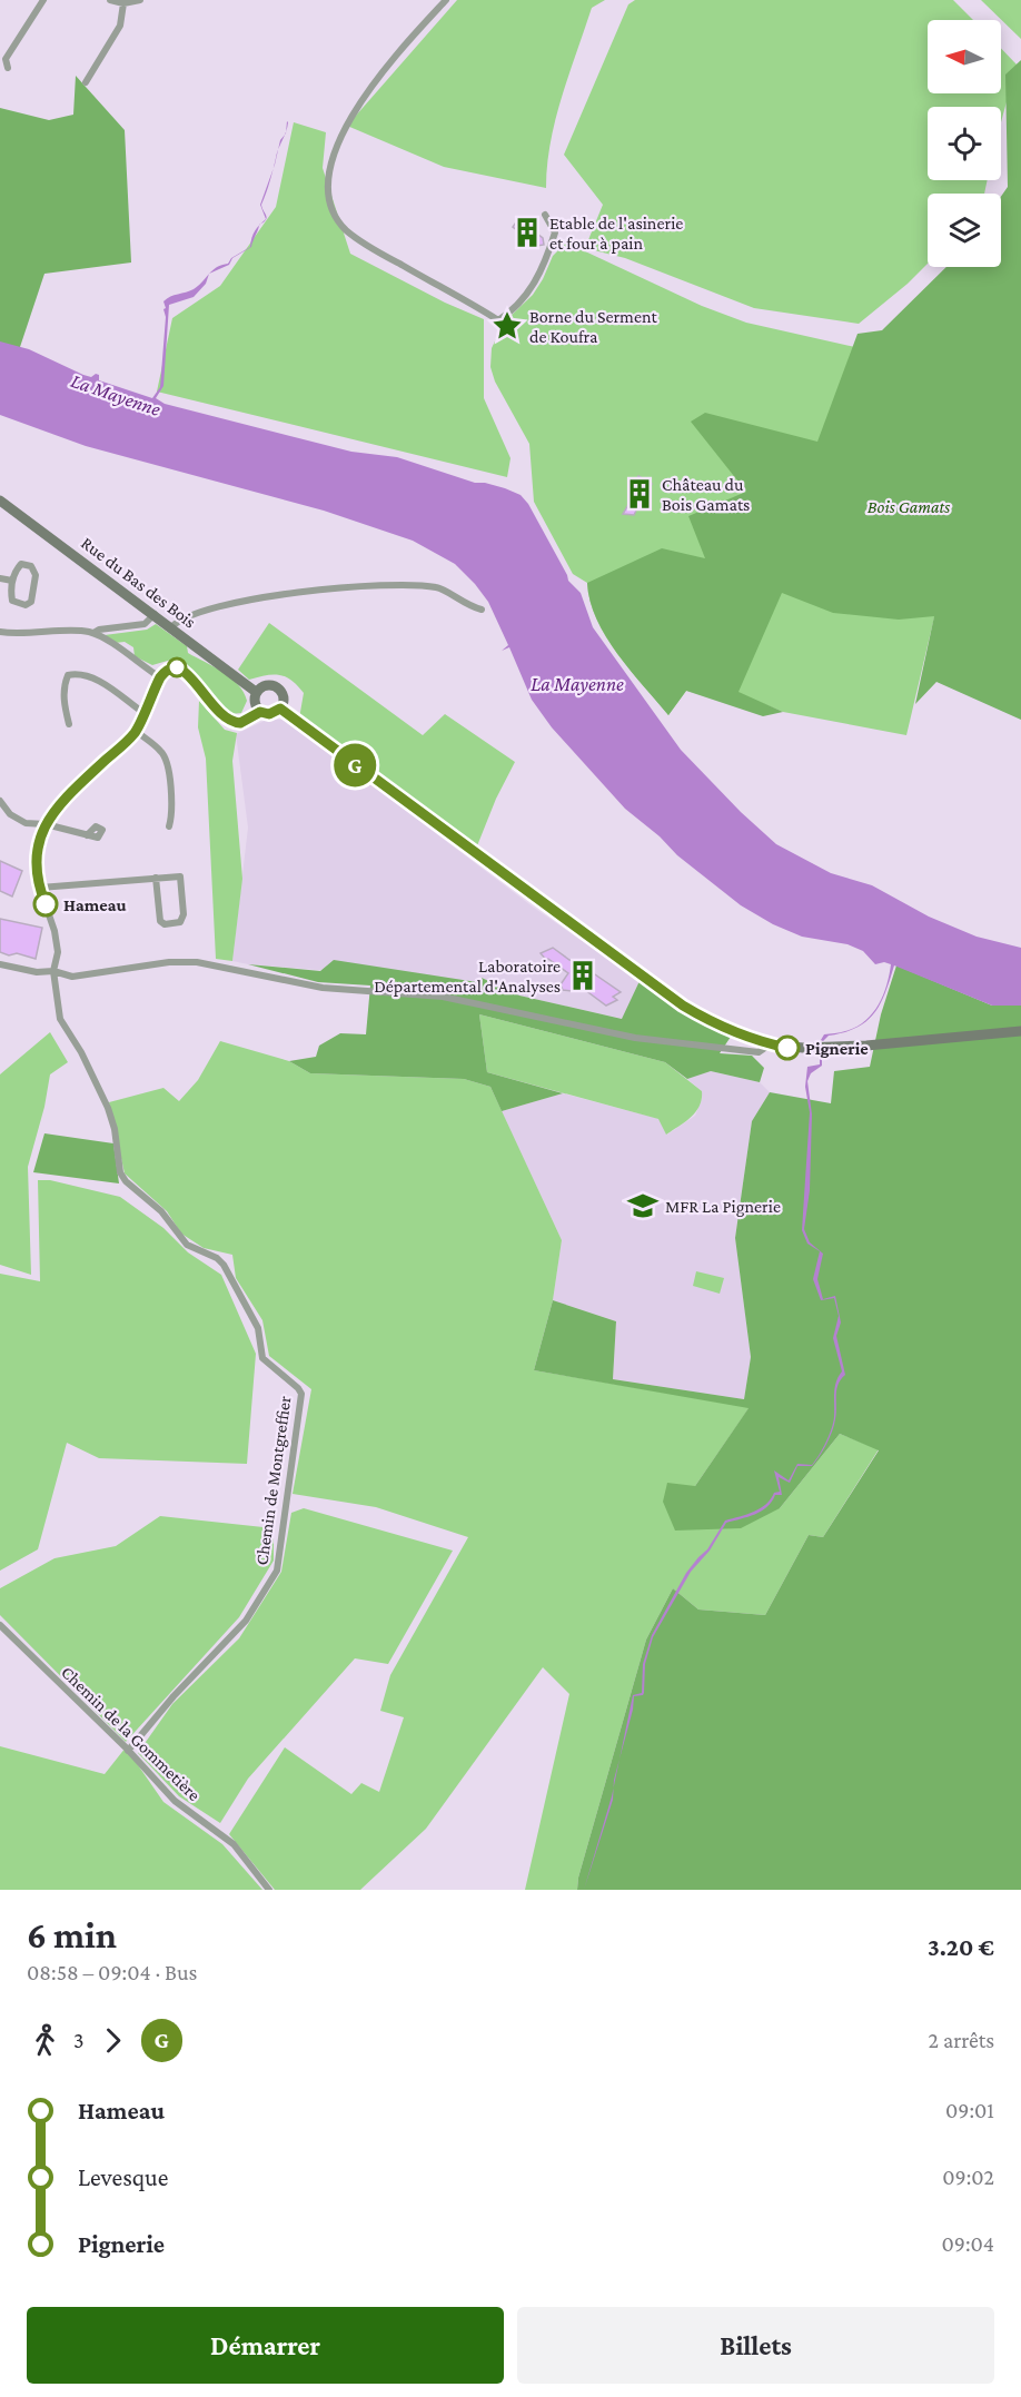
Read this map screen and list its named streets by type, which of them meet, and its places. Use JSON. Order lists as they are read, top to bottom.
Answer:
{
  "streets": {
    "main road": ["Rue du Bas des Bois"],
    "street": ["Chemin de Montgreffier", "Chemin de la Gommetière"]
  },
  "crossings": [
    ["Chemin de Montgreffier", "Chemin de la Gommetière"]
  ],
  "water": ["La Mayenne"],
  "parks": ["Bois Gamats"],
  "places": {
    "building": ["Etable de l'asinerie et four à pain", "Château du Bois Gamats", "Laboratoire Départemental d'Analyses"],
    "place": ["Borne du Serment de Koufra"],
    "other": ["Hameau", "Pignerie"],
    "school or university": ["MFR La Pignerie"]
  },
  "lines": ["bus line G"],
  "north": "left",
  "page": {
    "on_map": "G",
    "heading": ["6 min", "08:58 – 09:04 · Bus", "3.20 €"],
    "legs": ["3", "G", "2 arrêts"],
    "list": [
      {
        "name": "Hameau",
        "value": "09:01"
      },
      {
        "name": "Levesque",
        "value": "09:02"
      },
      {
        "name": "Pignerie",
        "value": "09:04"
      }
    ],
    "buttons": ["Démarrer", "Billets"]
  }
}
